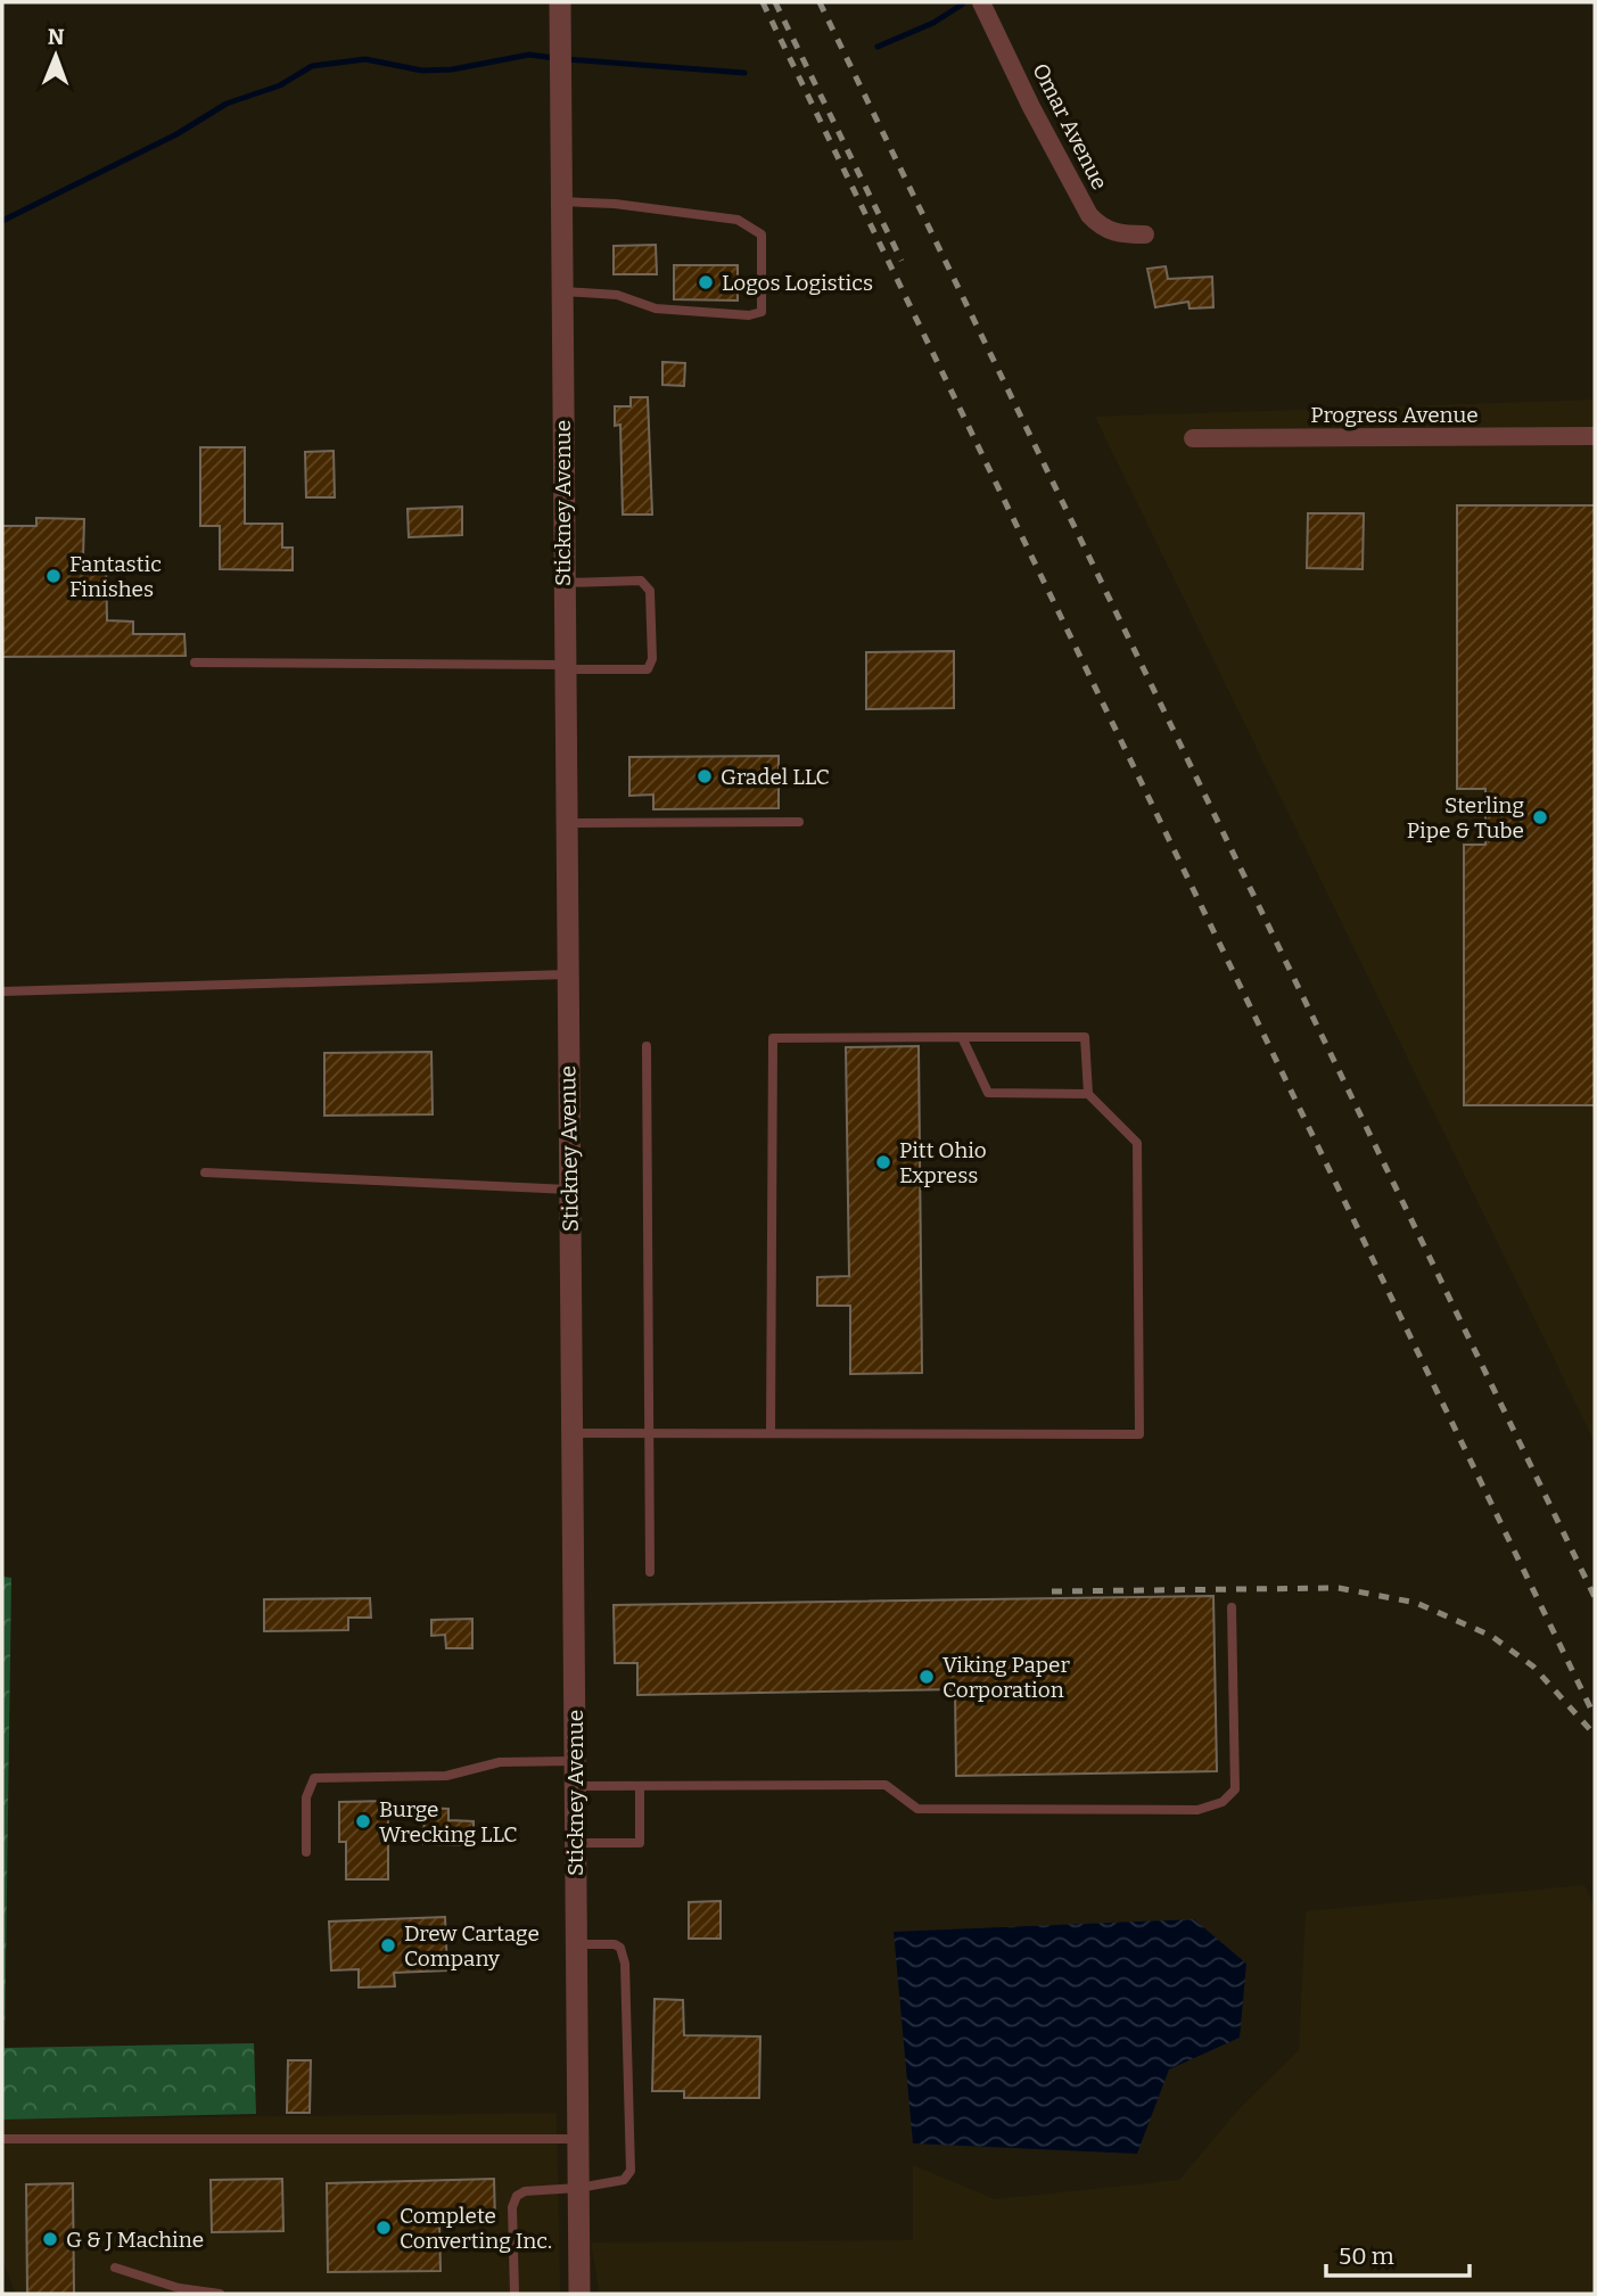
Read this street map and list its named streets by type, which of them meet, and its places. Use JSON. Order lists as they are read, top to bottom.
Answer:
{
  "streets": {
    "street": ["Omar Avenue", "Progress Avenue", "Stickney Avenue"]
  },
  "places": [
    "Logos Logistics",
    "Fantastic Finishes",
    "Gradel LLC",
    "Sterling Pipe & Tube",
    "Pitt Ohio Express",
    "Viking Paper Corporation",
    "Burge Wrecking LLC",
    "Drew Cartage Company",
    "Complete Converting Inc.",
    "G & J Machine"
  ],
  "scale_bar": "50 m",
  "north": "top"
}
